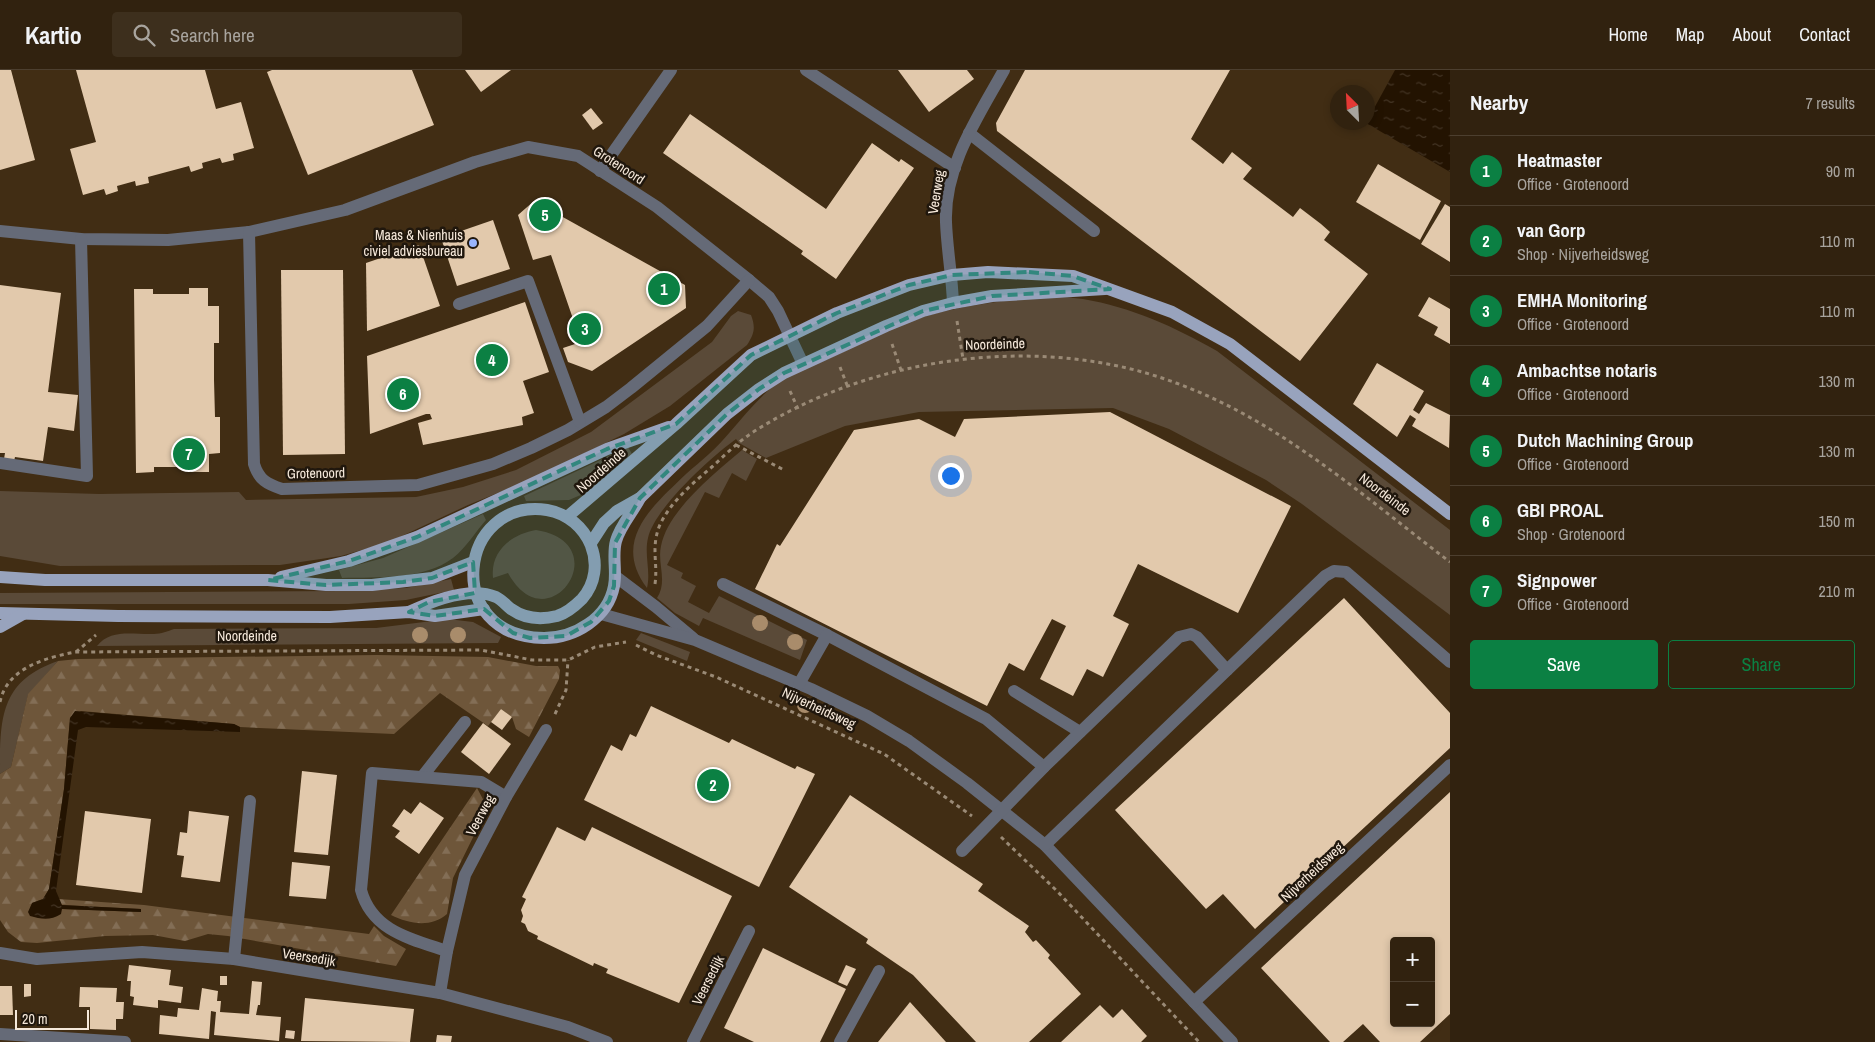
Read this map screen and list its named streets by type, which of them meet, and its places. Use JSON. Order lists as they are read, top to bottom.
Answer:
{
  "streets": {
    "main road": ["Noordeinde"],
    "street": [
      "Grotenoord",
      "Veerweg",
      "Nijverheidsweg",
      "Veersedijk"
    ]
  },
  "crossings": [
    ["Grotenoord", "Noordeinde"],
    ["Veerweg", "Noordeinde"],
    ["Veerweg", "Veersedijk"],
    ["Noordeinde", "Nijverheidsweg"]
  ],
  "places": ["Maas & Nienhuis civiel adviesbureau"],
  "scale_bar": "20 m",
  "north": "top left",
  "page": {
    "header": "Kartio",
    "search": "Search here",
    "nav": [
      "Home",
      "Map",
      "About",
      "Contact"
    ],
    "heading": ["Nearby", "7 results"],
    "list": [
      {
        "mark": "1",
        "name": "Heatmaster",
        "note": "Office · Grotenoord",
        "value": "90 m"
      },
      {
        "mark": "2",
        "name": "van Gorp",
        "note": "Shop · Nijverheidsweg",
        "value": "110 m"
      },
      {
        "mark": "3",
        "name": "EMHA Monitoring",
        "note": "Office · Grotenoord",
        "value": "110 m"
      },
      {
        "mark": "4",
        "name": "Ambachtse notaris",
        "note": "Office · Grotenoord",
        "value": "130 m"
      },
      {
        "mark": "5",
        "name": "Dutch Machining Group",
        "note": "Office · Grotenoord",
        "value": "130 m"
      },
      {
        "mark": "6",
        "name": "GBI PROAL",
        "note": "Shop · Grotenoord",
        "value": "150 m"
      },
      {
        "mark": "7",
        "name": "Signpower",
        "note": "Office · Grotenoord",
        "value": "210 m"
      }
    ],
    "pins": [
      "5",
      "1",
      "3",
      "4",
      "6",
      "7",
      "2"
    ],
    "buttons": ["Save", "Share"],
    "map_buttons": ["+", "−"],
    "scale": "20 m"
  }
}
